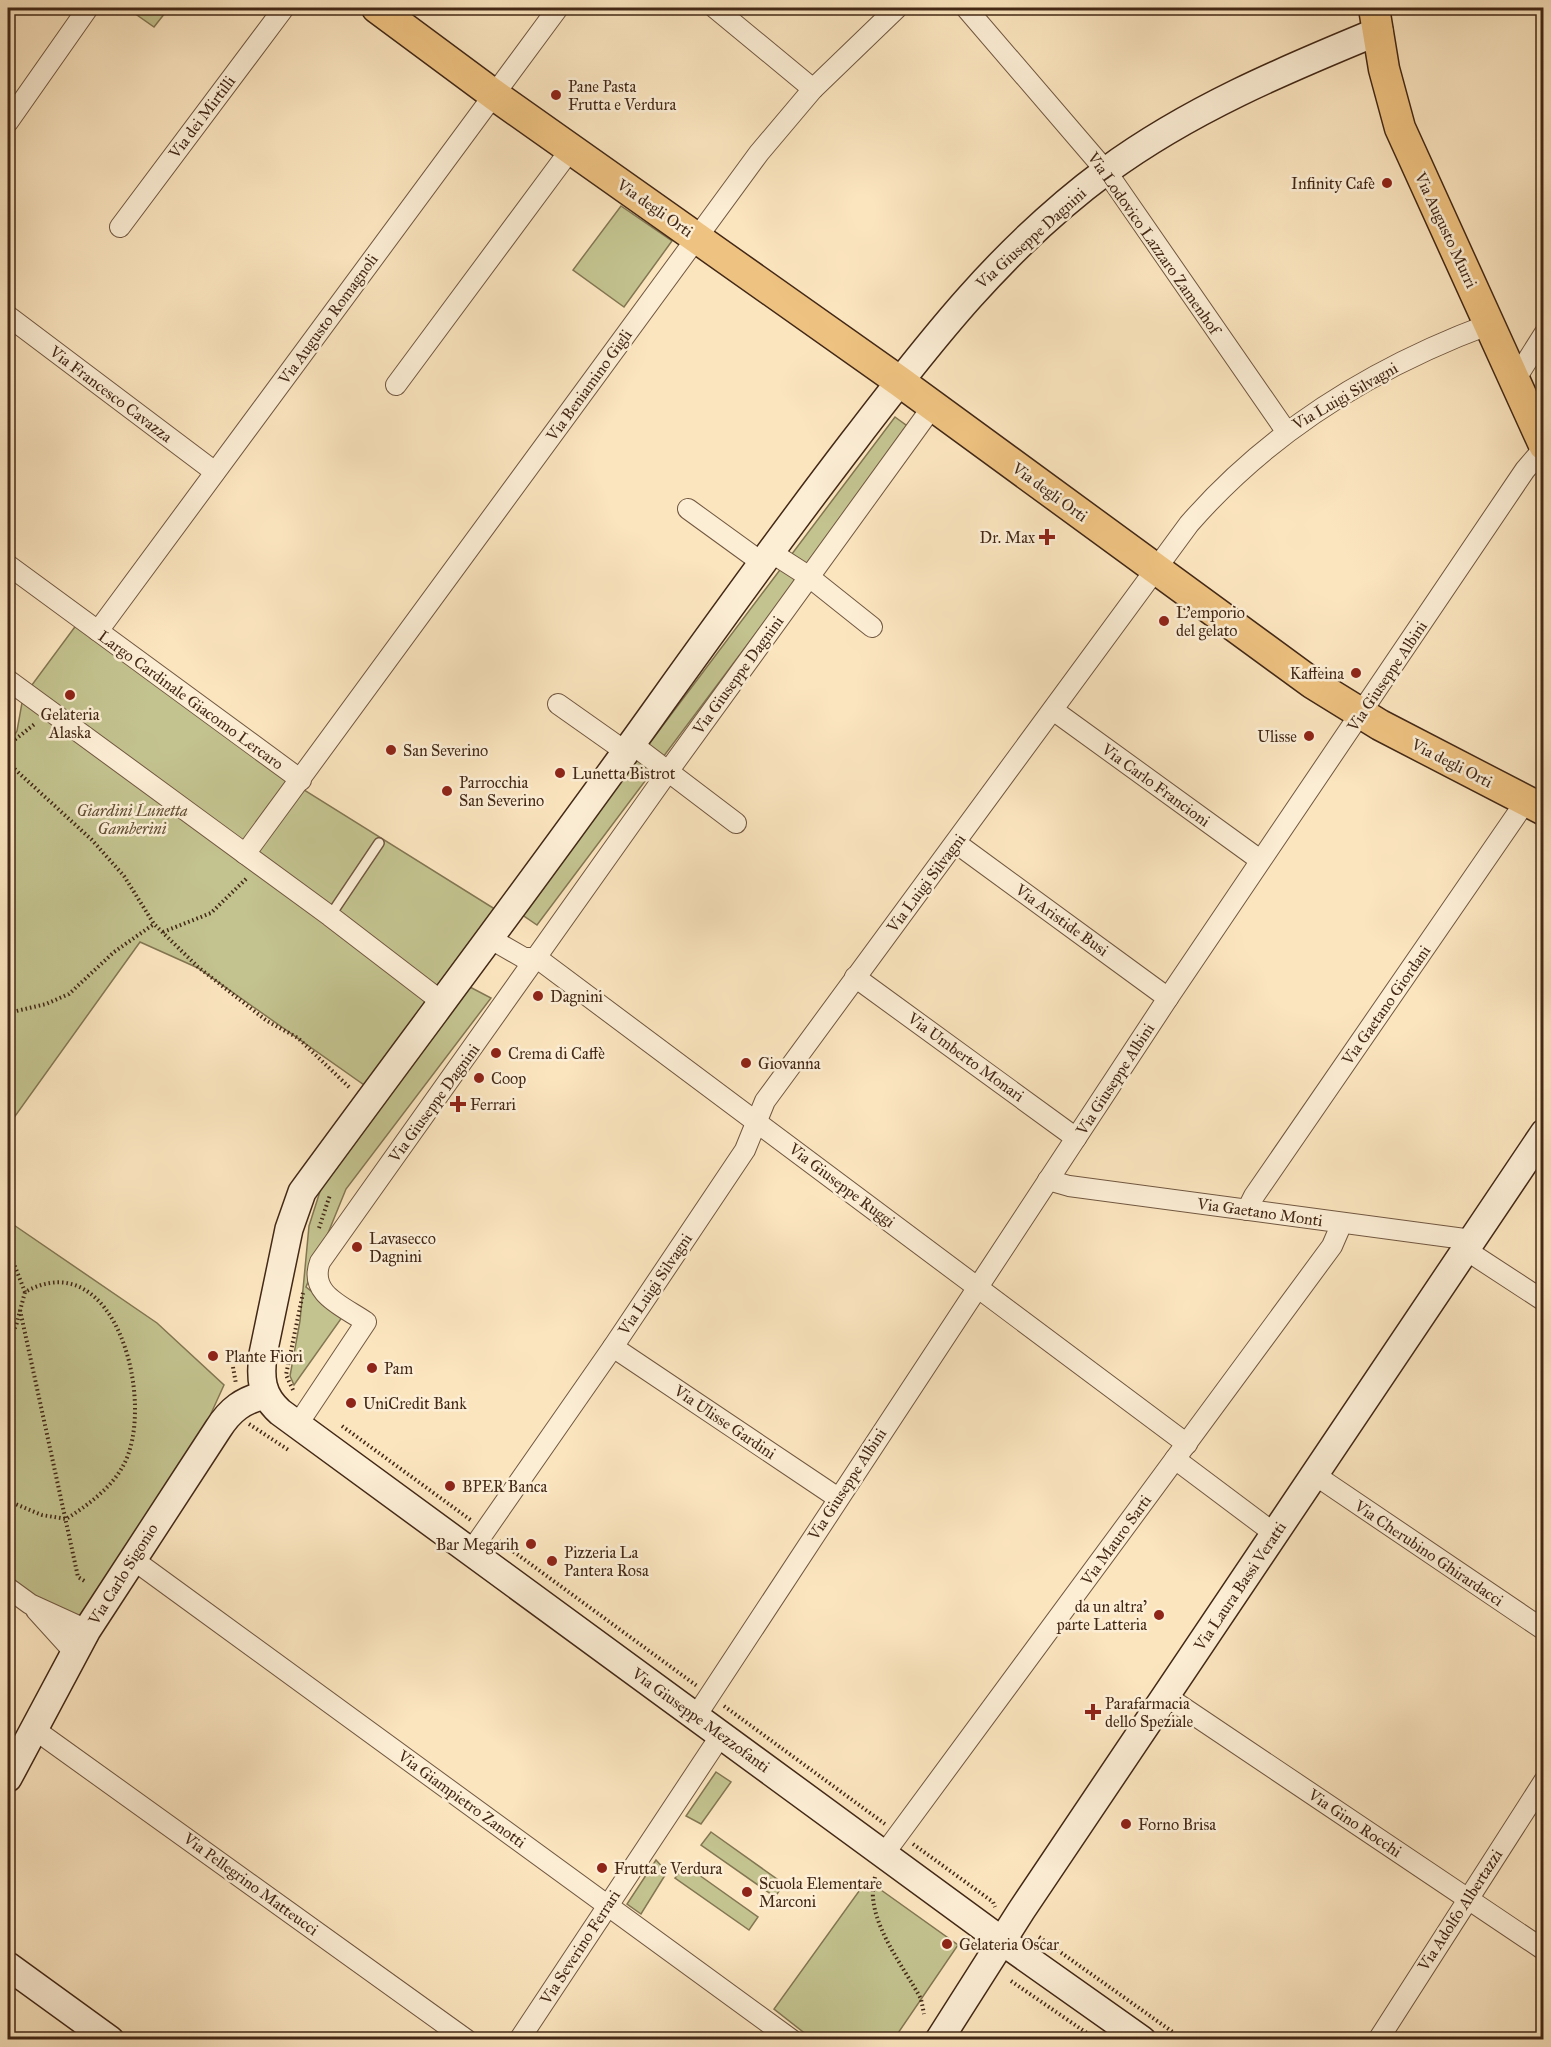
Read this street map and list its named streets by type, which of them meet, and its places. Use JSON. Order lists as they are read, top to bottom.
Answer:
{
  "streets": {
    "main road": ["Via degli Orti", "Via Augusto Murri"],
    "street": [
      "Via dei Mirtilli",
      "Via Giuseppe Dagnini",
      "Via Lodovico Lazzaro Zamenhof",
      "Via Augusto Romagnoli",
      "Via Beniamino Gigli",
      "Via Francesco Cavazza",
      "Via Luigi Silvagni",
      "Via Giuseppe Albini",
      "Largo Cardinale Giacomo Lercaro",
      "Via Carlo Francioni",
      "Via Aristide Busi",
      "Via Gaetano Giordani",
      "Via Umberto Monari",
      "Via Giuseppe Ruggi",
      "Via Gaetano Monti",
      "Via Ulisse Gardini",
      "Via Mauro Sarti",
      "Via Cherubino Ghirardacci",
      "Via Carlo Sigonio",
      "Via Laura Bassi Veratti",
      "Via Giuseppe Mezzofanti",
      "Via Giampietro Zanotti",
      "Via Gino Rocchi",
      "Via Pellegrino Matteucci",
      "Via Adolfo Albertazzi",
      "Via Severino Ferrari"
    ]
  },
  "crossings": [
    ["Via degli Orti", "Via Giuseppe Dagnini"],
    ["Via degli Orti", "Via Augusto Romagnoli"],
    ["Via degli Orti", "Via Beniamino Gigli"],
    ["Via degli Orti", "Via Luigi Silvagni"],
    ["Via degli Orti", "Via Giuseppe Albini"],
    ["Via degli Orti", "Via Gaetano Giordani"],
    ["Via Augusto Murri", "Via Giuseppe Dagnini"],
    ["Via Augusto Murri", "Via Luigi Silvagni"],
    ["Via Augusto Murri", "Via Giuseppe Albini"],
    ["Via Giuseppe Dagnini", "Via Lodovico Lazzaro Zamenhof"],
    ["Via Giuseppe Dagnini", "Via Giuseppe Ruggi"],
    ["Via Giuseppe Dagnini", "Via Carlo Sigonio"],
    ["Via Giuseppe Dagnini", "Via Giuseppe Mezzofanti"],
    ["Via Lodovico Lazzaro Zamenhof", "Via Luigi Silvagni"],
    ["Via Augusto Romagnoli", "Via Francesco Cavazza"],
    ["Via Augusto Romagnoli", "Largo Cardinale Giacomo Lercaro"],
    ["Via Beniamino Gigli", "Largo Cardinale Giacomo Lercaro"],
    ["Via Luigi Silvagni", "Via Carlo Francioni"],
    ["Via Luigi Silvagni", "Via Aristide Busi"],
    ["Via Luigi Silvagni", "Via Umberto Monari"],
    ["Via Luigi Silvagni", "Via Giuseppe Ruggi"],
    ["Via Luigi Silvagni", "Via Ulisse Gardini"],
    ["Via Luigi Silvagni", "Via Giuseppe Mezzofanti"],
    ["Via Giuseppe Albini", "Via Carlo Francioni"],
    ["Via Giuseppe Albini", "Via Aristide Busi"],
    ["Via Giuseppe Albini", "Via Umberto Monari"],
    ["Via Giuseppe Albini", "Via Giuseppe Ruggi"],
    ["Via Giuseppe Albini", "Via Gaetano Monti"],
    ["Via Giuseppe Albini", "Via Ulisse Gardini"],
    ["Via Giuseppe Albini", "Via Giuseppe Mezzofanti"],
    ["Via Gaetano Giordani", "Via Gaetano Monti"],
    ["Via Giuseppe Ruggi", "Via Mauro Sarti"],
    ["Via Gaetano Monti", "Via Mauro Sarti"],
    ["Via Gaetano Monti", "Via Laura Bassi Veratti"],
    ["Via Mauro Sarti", "Via Giuseppe Mezzofanti"],
    ["Via Cherubino Ghirardacci", "Via Laura Bassi Veratti"],
    ["Via Carlo Sigonio", "Via Giuseppe Mezzofanti"],
    ["Via Carlo Sigonio", "Via Giampietro Zanotti"],
    ["Via Carlo Sigonio", "Via Pellegrino Matteucci"],
    ["Via Laura Bassi Veratti", "Via Giuseppe Mezzofanti"],
    ["Via Laura Bassi Veratti", "Via Gino Rocchi"],
    ["Via Giuseppe Mezzofanti", "Via Severino Ferrari"],
    ["Via Giampietro Zanotti", "Via Severino Ferrari"],
    ["Via Gino Rocchi", "Via Adolfo Albertazzi"]
  ],
  "parks": ["Giardini Lunetta Gamberini"],
  "places": {
    "other": [
      "Pane Pasta Frutta e Verdura",
      "Infinity Cafè",
      "L'emporio del gelato",
      "Kaffeina",
      "Gelateria Alaska",
      "Ulisse",
      "San Severino",
      "Lunetta Bistrot",
      "Parrocchia San Severino",
      "Dagnini",
      "Crema di Caffè",
      "Giovanna",
      "Coop",
      "Lavasecco Dagnini",
      "Plante Fiori",
      "Pam",
      "UniCredit Bank",
      "BPER Banca",
      "Bar Megarih",
      "Pizzeria La Pantera Rosa",
      "da un altra' parte Latteria",
      "Forno Brisa",
      "Frutta e Verdura",
      "Scuola Elementare Marconi",
      "Gelateria Oscar"
    ],
    "health": ["Dr. Max", "Ferrari", "Parafarmacia dello Speziale"]
  }
}
